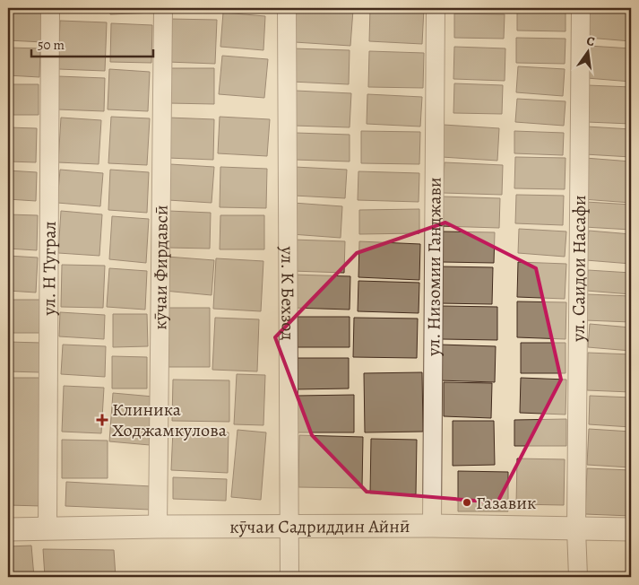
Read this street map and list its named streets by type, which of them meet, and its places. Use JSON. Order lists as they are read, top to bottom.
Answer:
{
  "streets": {
    "street": [
      "кӯчаи Фирдавсӣ",
      "ул. Низомии Ганджави",
      "ул. Н Туграл",
      "ул. Саидои Насафи",
      "ул. К Бехзод",
      "кӯчаи Садриддин Айнӣ"
    ]
  },
  "crossings": [
    ["кӯчаи Фирдавсӣ", "кӯчаи Садриддин Айнӣ"],
    ["ул. Низомии Ганджави", "кӯчаи Садриддин Айнӣ"],
    ["ул. Н Туграл", "кӯчаи Садриддин Айнӣ"],
    ["ул. Саидои Насафи", "кӯчаи Садриддин Айнӣ"],
    ["ул. К Бехзод", "кӯчаи Садриддин Айнӣ"]
  ],
  "places": {
    "health": ["Клиника Ходжамкулова"],
    "other": ["Газавик"]
  },
  "scale_bar": "50 m",
  "north": "top"
}
